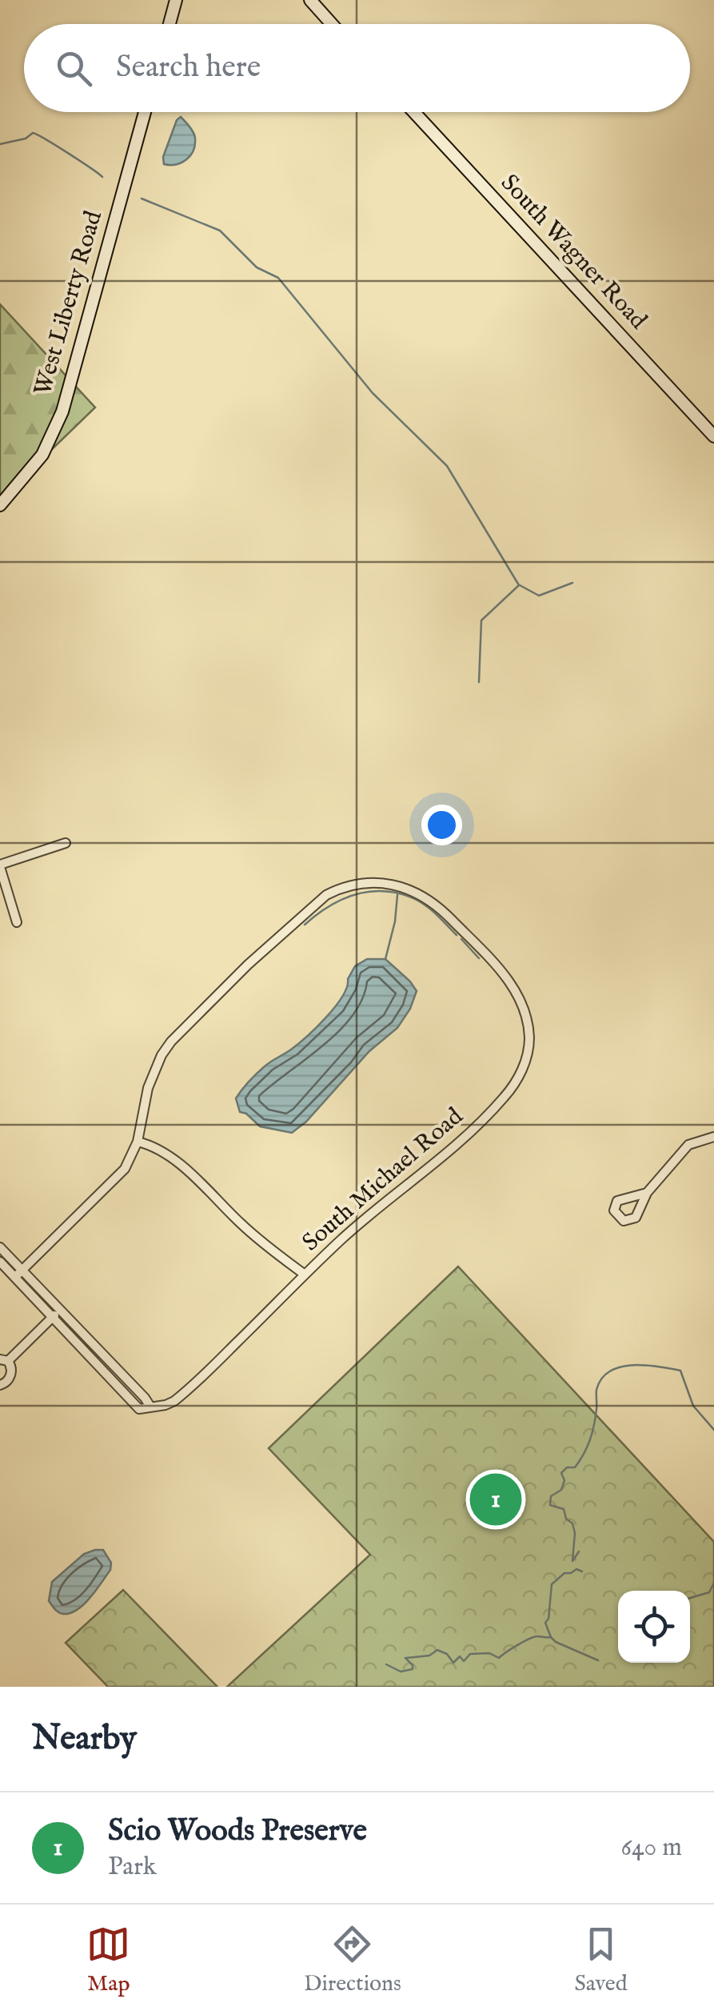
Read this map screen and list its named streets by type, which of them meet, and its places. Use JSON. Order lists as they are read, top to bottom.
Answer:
{
  "streets": {
    "main road": ["South Wagner Road", "West Liberty Road"],
    "street": ["South Michael Road"]
  },
  "page": {
    "search": "Search here",
    "pins": "1",
    "heading": "Nearby",
    "list": [
      {
        "mark": "1",
        "name": "Scio Woods Preserve",
        "note": "Park",
        "value": "640 m"
      }
    ],
    "nav": ["Map", "Directions", "Saved"]
  }
}
